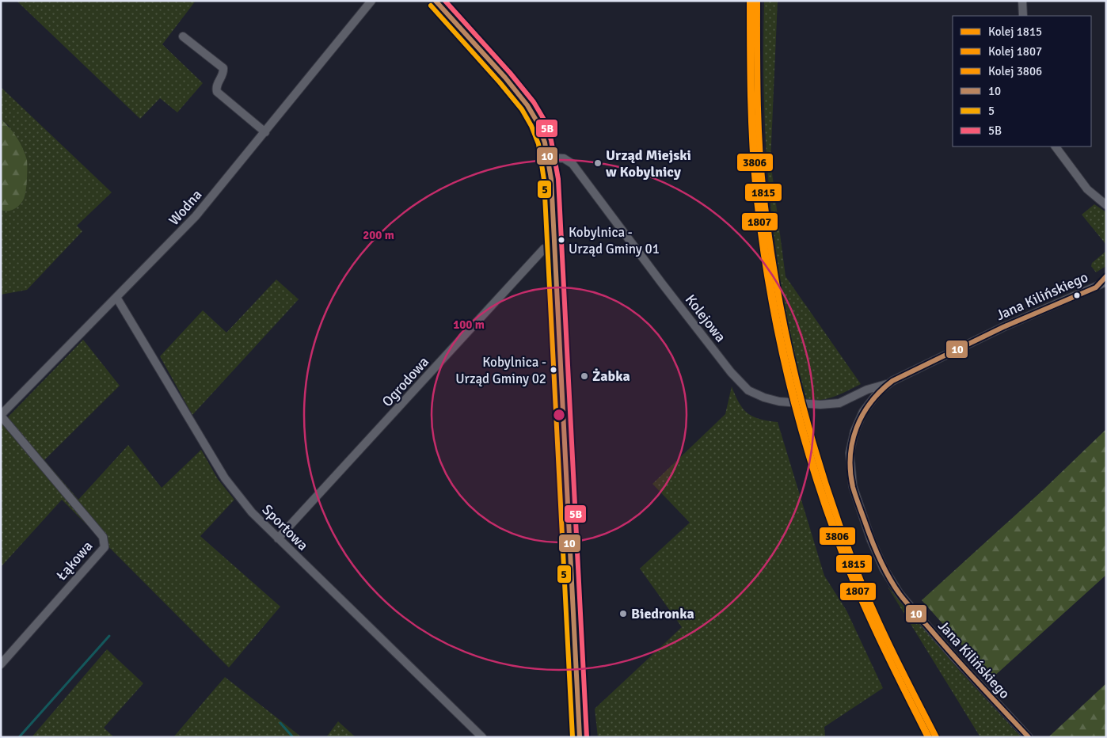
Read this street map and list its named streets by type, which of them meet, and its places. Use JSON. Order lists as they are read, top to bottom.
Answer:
{
  "streets": {
    "street": [
      "Wodna",
      "Jana Kilińskiego",
      "Kolejowa",
      "Ogrodowa",
      "Sportowa",
      "Łąkowa"
    ]
  },
  "crossings": [
    ["Wodna", "Sportowa"],
    ["Wodna", "Łąkowa"],
    ["Jana Kilińskiego", "Kolejowa"],
    ["Ogrodowa", "Sportowa"]
  ],
  "places": [
    "Urząd Miejski w Kobylnicy",
    "Kobylnica - Urząd Gminy 01",
    "Kobylnica - Urząd Gminy 02",
    "Żabka",
    "Biedronka"
  ],
  "lines": [
    "rail line 1815",
    "rail line 1807",
    "rail line 3806",
    "transit line 10",
    "transit line 5B",
    "transit line 5"
  ],
  "legend": [
    "Kolej 1815",
    "Kolej 1807",
    "Kolej 3806",
    "10",
    "5",
    "5B"
  ],
  "rings": ["200 m", "100 m"]
}
